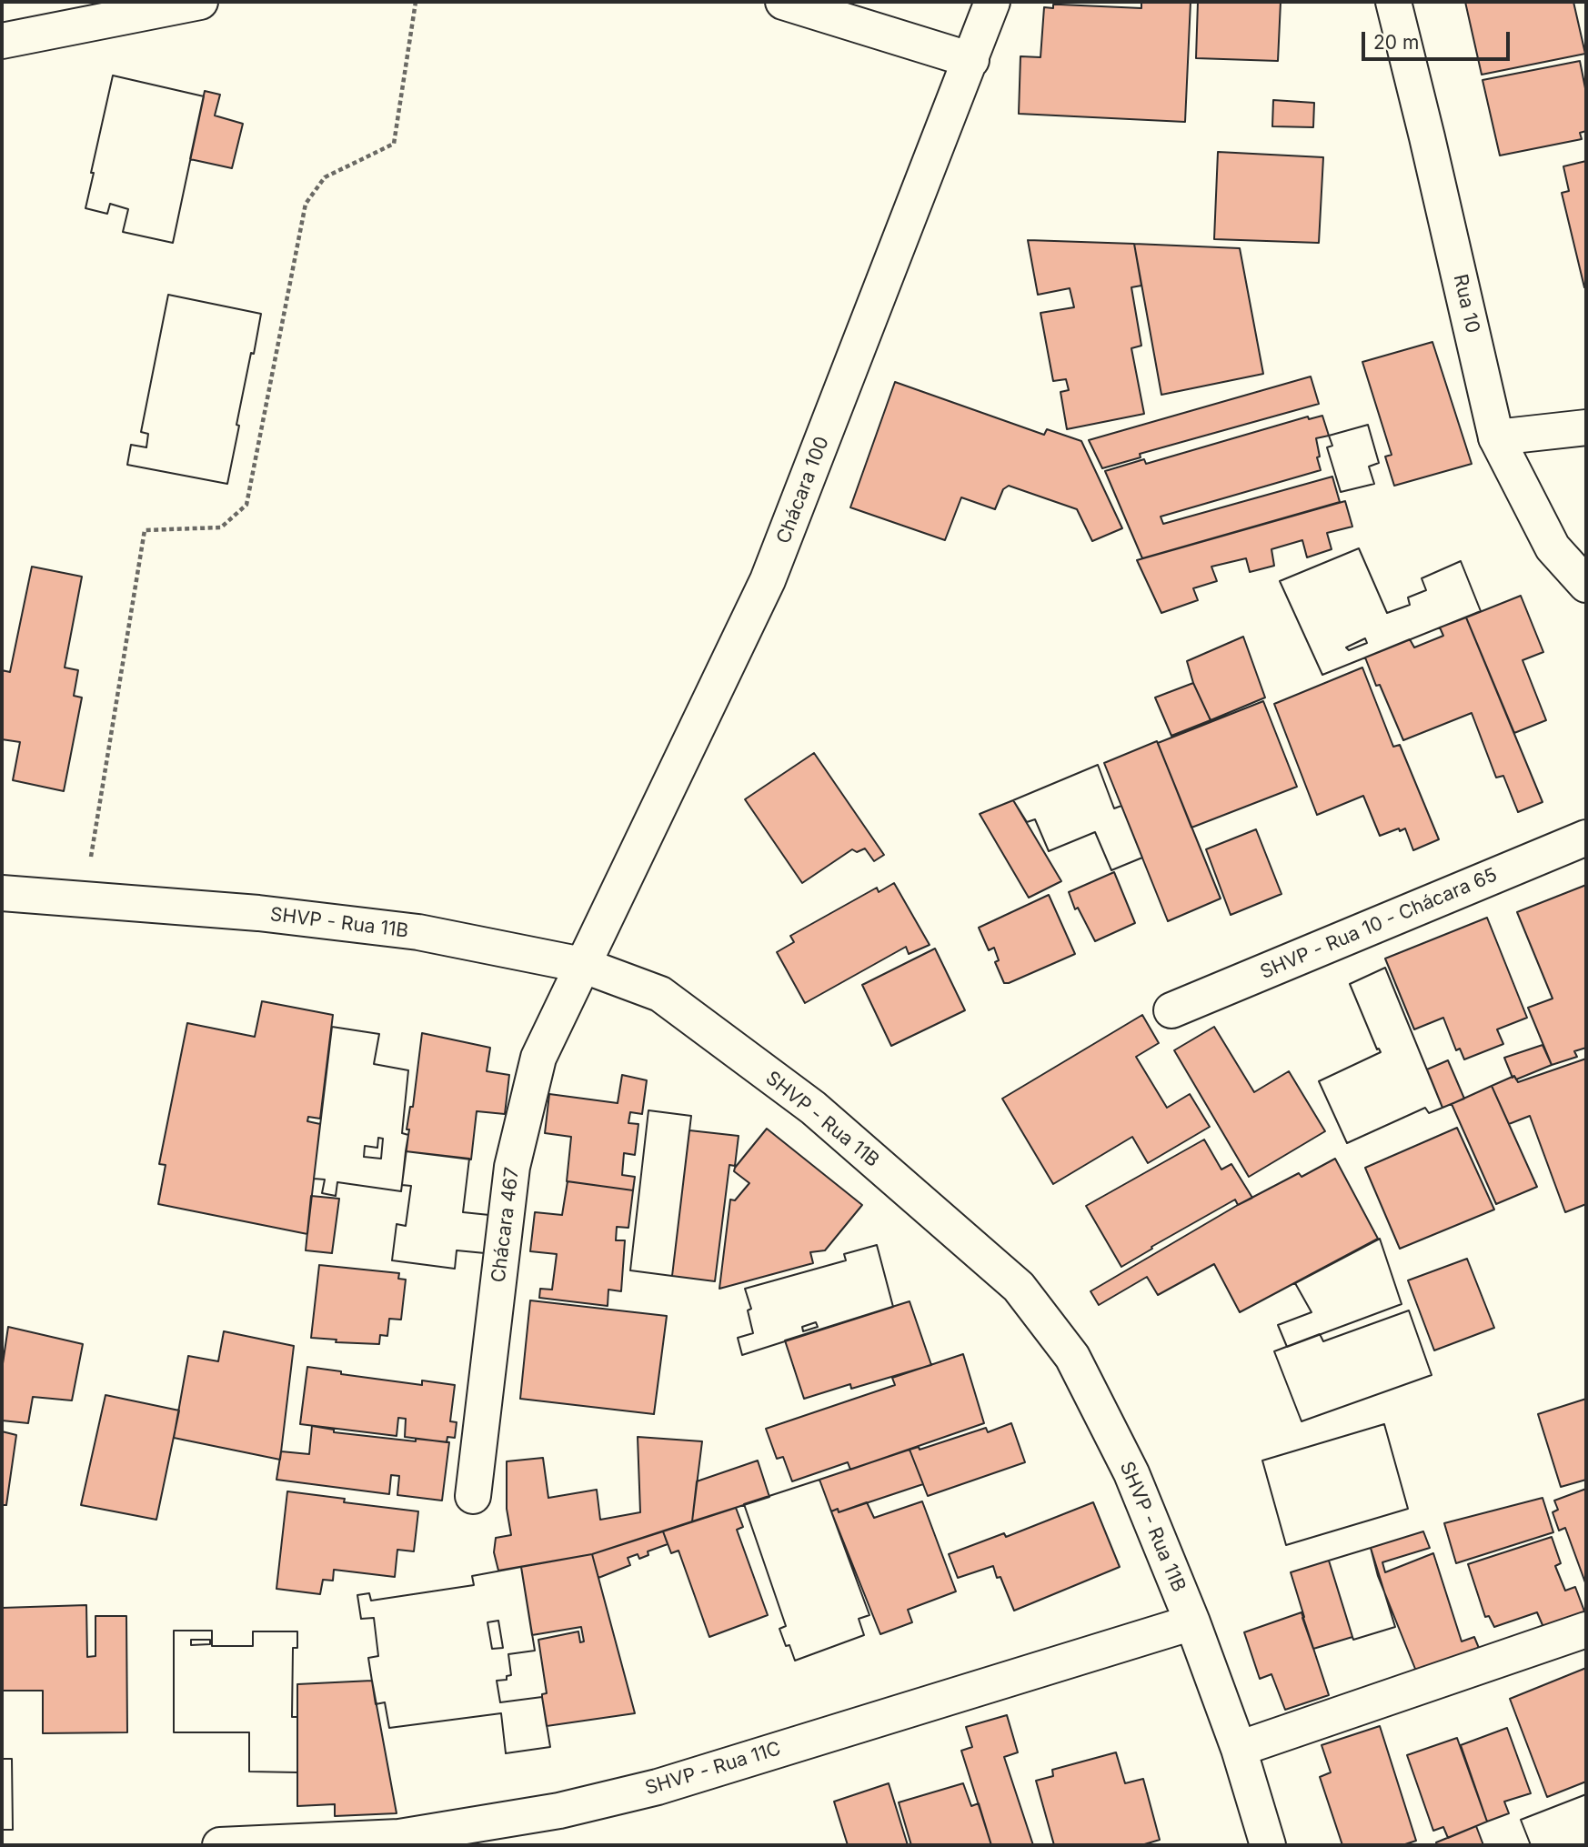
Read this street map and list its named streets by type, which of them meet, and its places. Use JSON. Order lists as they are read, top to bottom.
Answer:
{
  "streets": {
    "street": [
      "Rua 10",
      "Chácara 100",
      "SHVP - Rua 11B",
      "SHVP - Rua 10 - Chácara 65",
      "Chácara 467",
      "SHVP - Rua 11C"
    ]
  },
  "crossings": [
    ["Chácara 100", "SHVP - Rua 11B"],
    ["Chácara 100", "Chácara 467"],
    ["SHVP - Rua 11B", "Chácara 467"],
    ["SHVP - Rua 11B", "SHVP - Rua 11C"]
  ],
  "scale_bar": "20 m"
}
